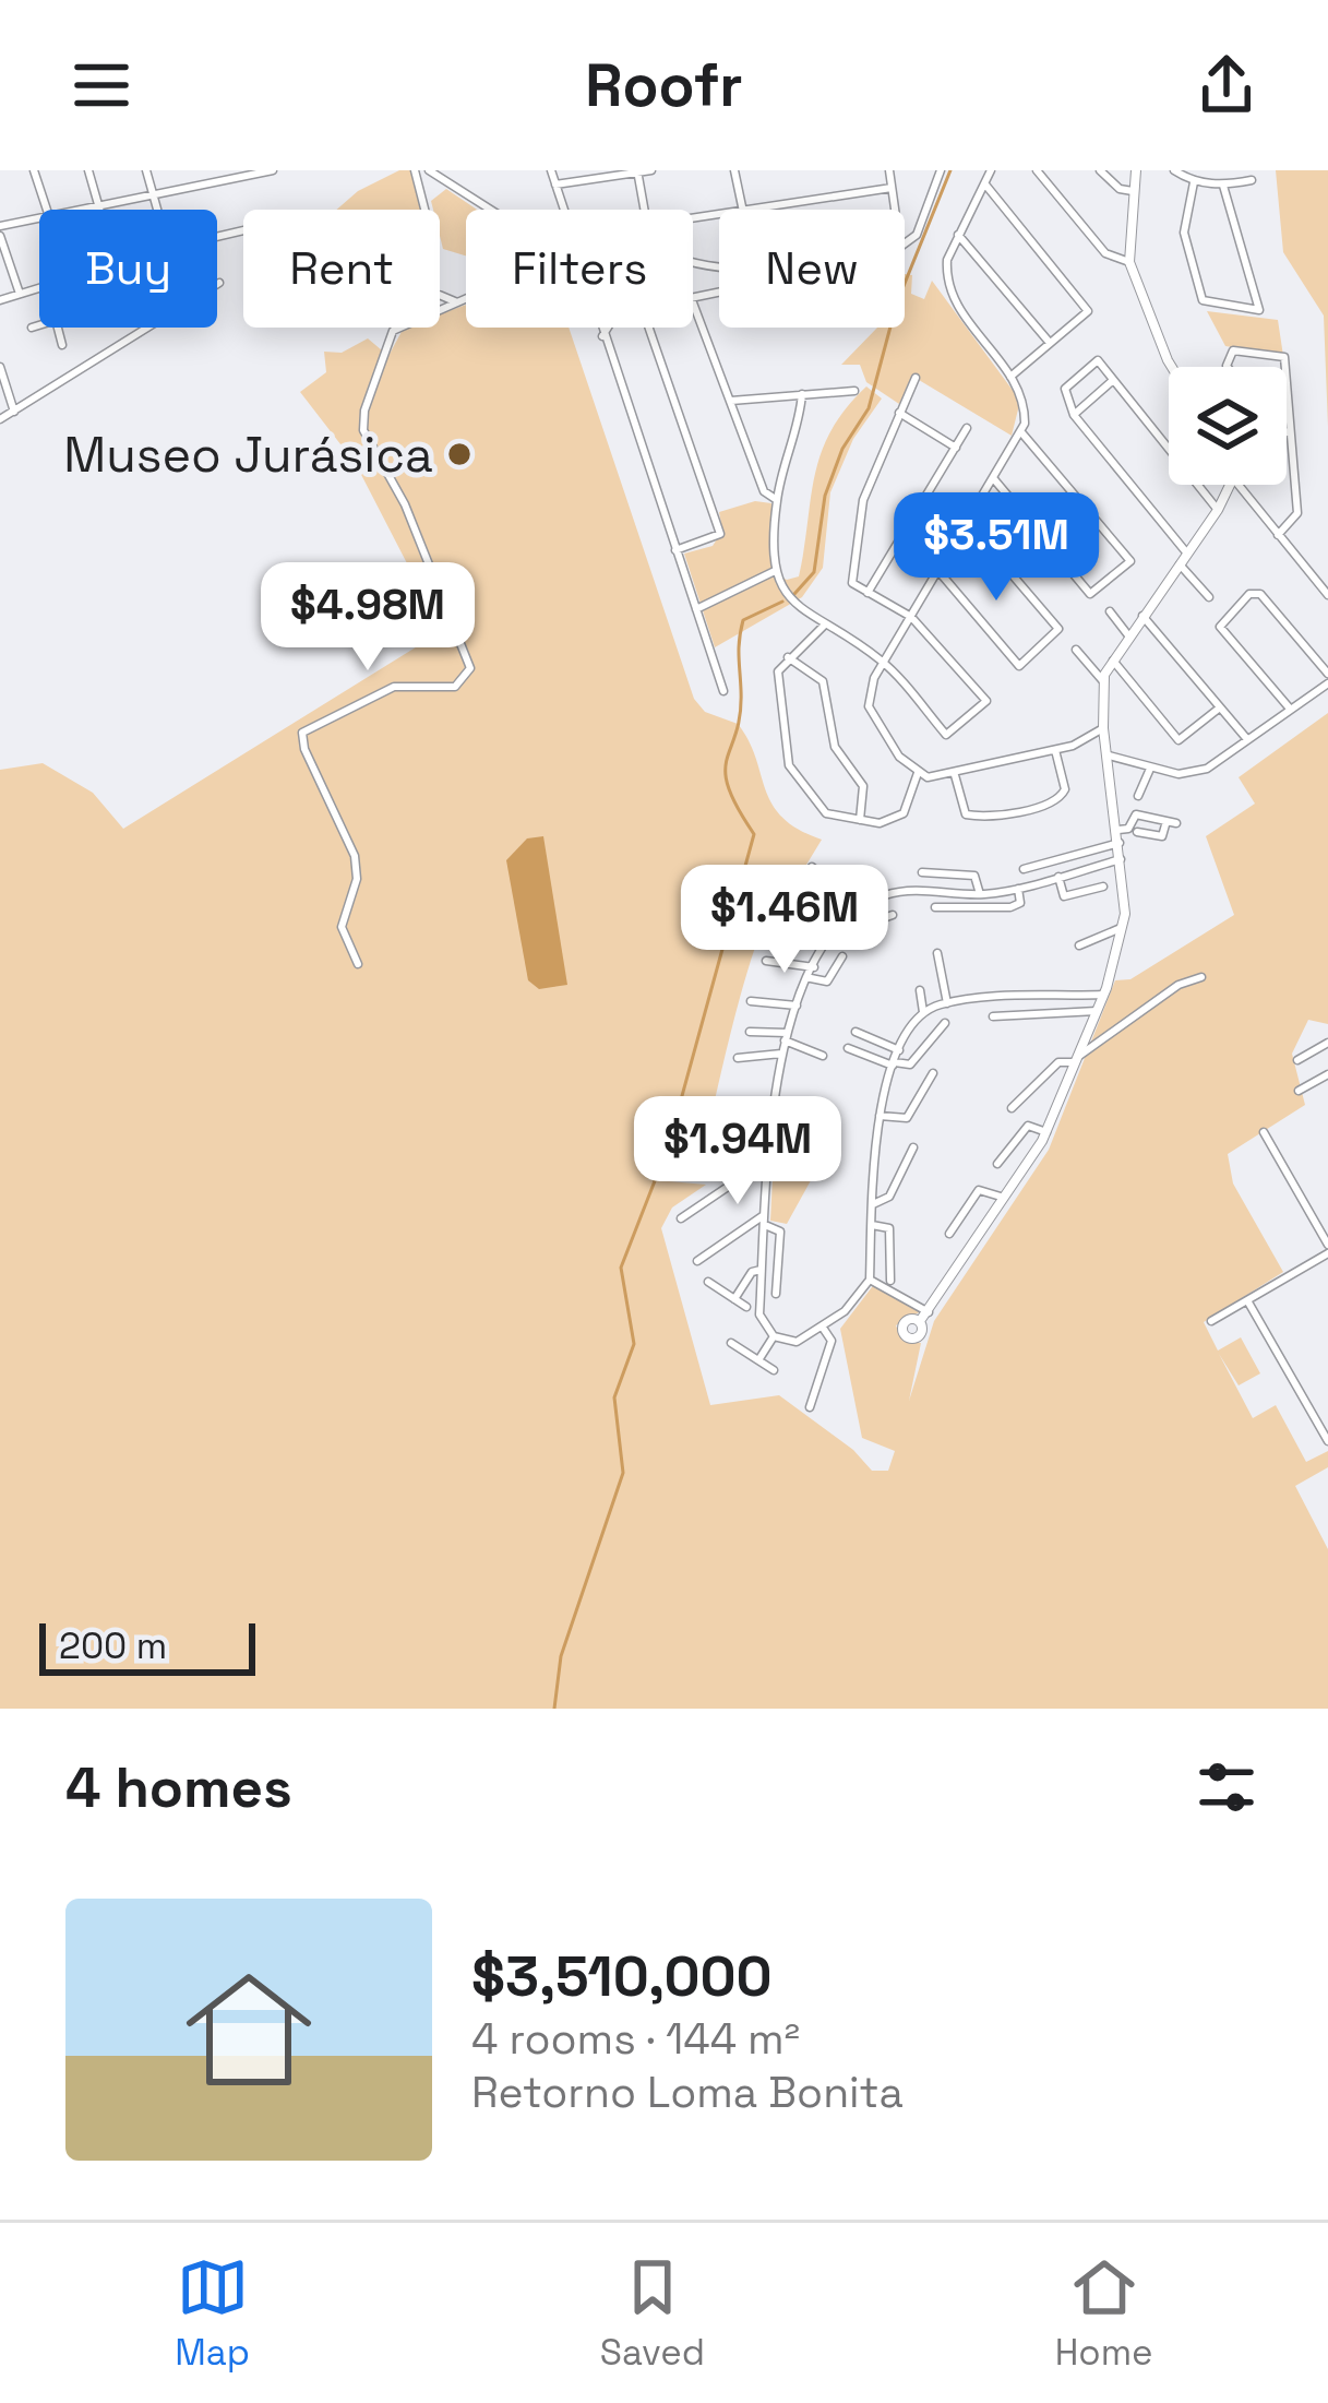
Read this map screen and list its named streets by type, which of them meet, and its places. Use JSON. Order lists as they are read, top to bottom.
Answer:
{
  "places": ["Museo Jurásica"],
  "scale_bar": "200 m",
  "page": {
    "header": "Roofr",
    "chip": [
      "Buy",
      "Rent",
      "Filters",
      "New"
    ],
    "price": [
      "$3.51M",
      "$4.98M",
      "$1.46M",
      "$1.94M"
    ],
    "scale": "200 m",
    "heading": "4 homes",
    "list": [
      {
        "name": "$3,510,000",
        "note": "4 rooms · 144 m² · Retorno Loma Bonita"
      }
    ],
    "tabs": ["Map", "Saved", "Home"]
  }
}
